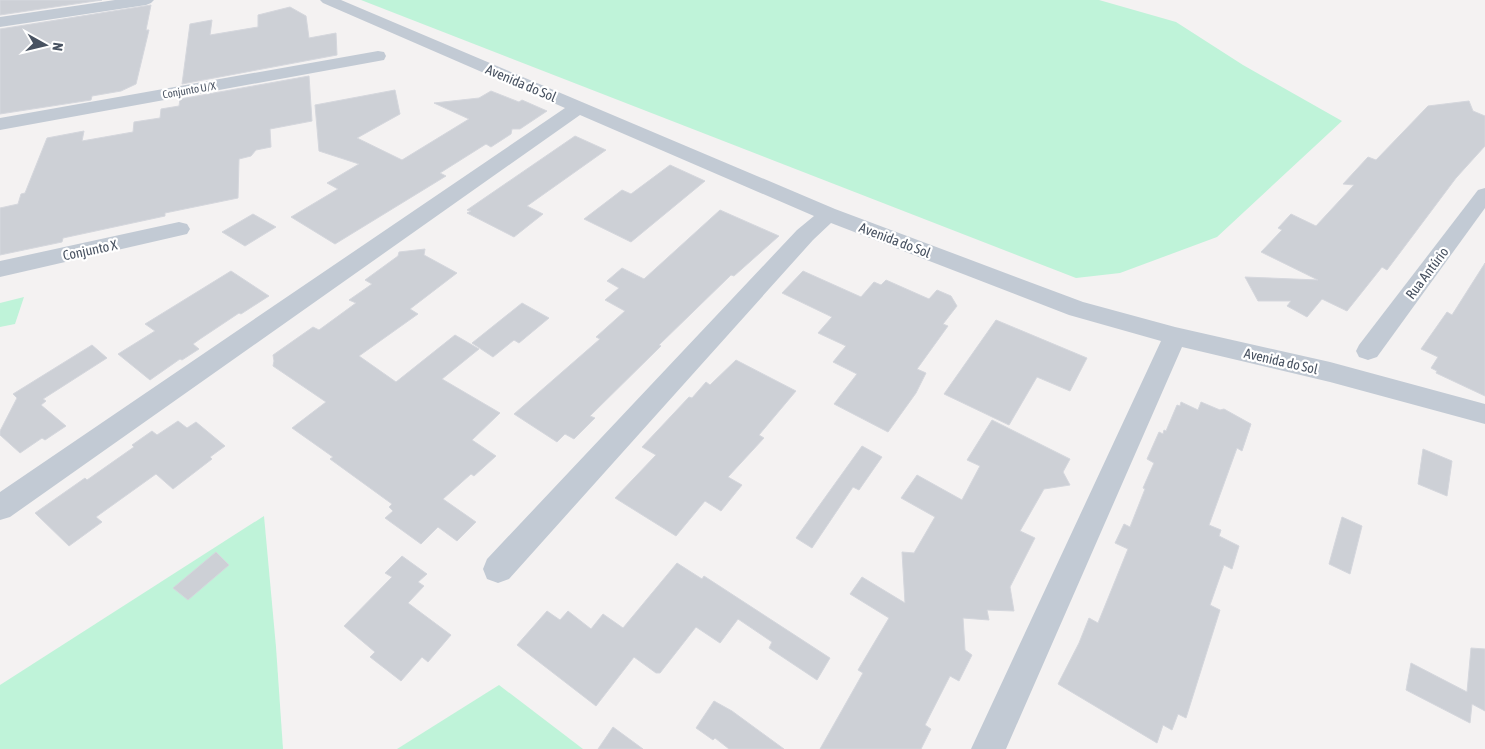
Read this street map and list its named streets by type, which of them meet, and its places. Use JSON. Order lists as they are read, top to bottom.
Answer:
{
  "streets": {
    "street": [
      "Avenida do Sol",
      "Conjunto U/X",
      "Conjunto X",
      "Rua Antúrio"
    ]
  },
  "north": "right"
}
